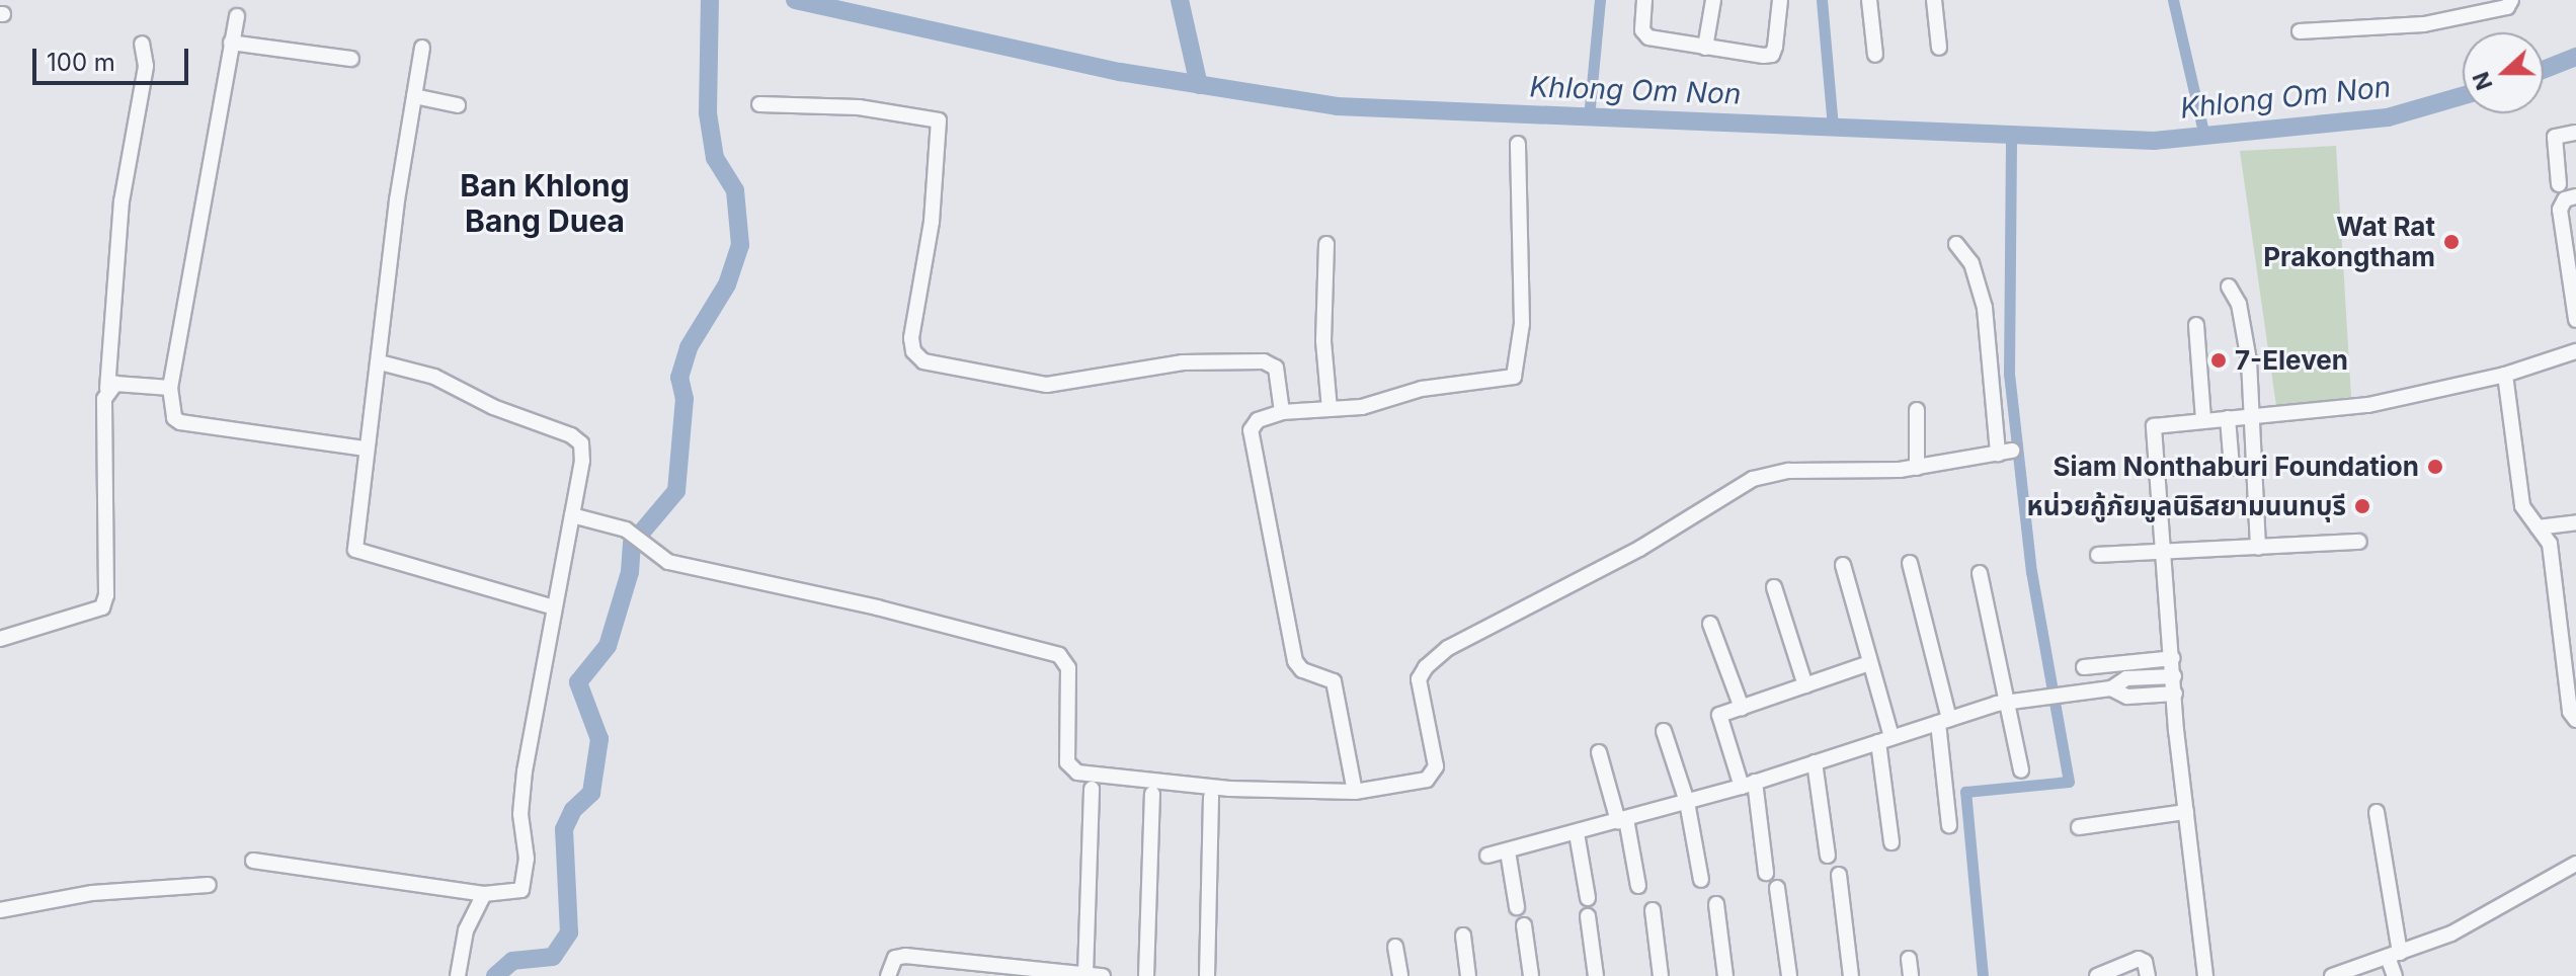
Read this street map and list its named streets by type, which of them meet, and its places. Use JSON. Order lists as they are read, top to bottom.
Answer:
{
  "districts": ["Ban Khlong Bang Duea"],
  "water": ["Khlong Om Non"],
  "places": [
    "Wat Rat Prakongtham",
    "7-Eleven",
    "Siam Nonthaburi Foundation",
    "หน่วยกู้ภัยมูลนิธิสยามนนทบุรี"
  ],
  "scale_bar": "100 m",
  "north": "left"
}
